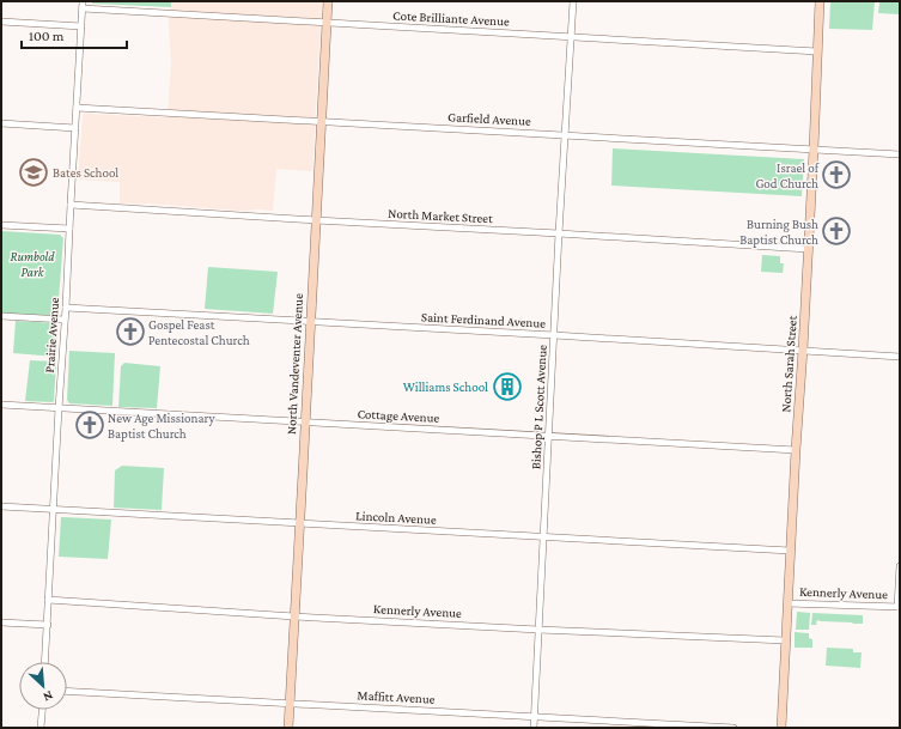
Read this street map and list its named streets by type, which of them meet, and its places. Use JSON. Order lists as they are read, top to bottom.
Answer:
{
  "streets": {
    "main road": ["North Vandeventer Avenue", "North Sarah Street"],
    "street": [
      "Cote Brilliante Avenue",
      "Garfield Avenue",
      "North Market Street",
      "Saint Ferdinand Avenue",
      "Prairie Avenue",
      "Bishop P L Scott Avenue",
      "Cottage Avenue",
      "Lincoln Avenue",
      "Kennerly Avenue",
      "Maffitt Avenue"
    ]
  },
  "crossings": [
    ["Cote Brilliante Avenue", "Prairie Avenue"],
    ["Cote Brilliante Avenue", "North Vandeventer Avenue"],
    ["Cote Brilliante Avenue", "North Sarah Street"],
    ["Cote Brilliante Avenue", "Bishop P L Scott Avenue"],
    ["Garfield Avenue", "Prairie Avenue"],
    ["Garfield Avenue", "North Vandeventer Avenue"],
    ["Garfield Avenue", "North Sarah Street"],
    ["Garfield Avenue", "Bishop P L Scott Avenue"],
    ["North Market Street", "Prairie Avenue"],
    ["North Market Street", "North Vandeventer Avenue"],
    ["North Market Street", "North Sarah Street"],
    ["North Market Street", "Bishop P L Scott Avenue"],
    ["Saint Ferdinand Avenue", "Prairie Avenue"],
    ["Saint Ferdinand Avenue", "North Vandeventer Avenue"],
    ["Saint Ferdinand Avenue", "North Sarah Street"],
    ["Saint Ferdinand Avenue", "Bishop P L Scott Avenue"],
    ["Prairie Avenue", "Cottage Avenue"],
    ["Prairie Avenue", "Lincoln Avenue"],
    ["Prairie Avenue", "Kennerly Avenue"],
    ["North Vandeventer Avenue", "Cottage Avenue"],
    ["North Vandeventer Avenue", "Lincoln Avenue"],
    ["North Vandeventer Avenue", "Kennerly Avenue"],
    ["North Vandeventer Avenue", "Maffitt Avenue"],
    ["North Sarah Street", "Cottage Avenue"],
    ["North Sarah Street", "Lincoln Avenue"],
    ["North Sarah Street", "Kennerly Avenue"],
    ["Bishop P L Scott Avenue", "Cottage Avenue"],
    ["Bishop P L Scott Avenue", "Lincoln Avenue"],
    ["Bishop P L Scott Avenue", "Kennerly Avenue"],
    ["Bishop P L Scott Avenue", "Maffitt Avenue"]
  ],
  "parks": ["Rumbold Park"],
  "places": {
    "school or university": ["Bates School"],
    "church": [
      "Israel of God Church",
      "Burning Bush Baptist Church",
      "Gospel Feast Pentecostal Church",
      "New Age Missionary Baptist Church"
    ],
    "building": ["Williams School"]
  },
  "scale_bar": "100 m",
  "north": "bottom right"
}
